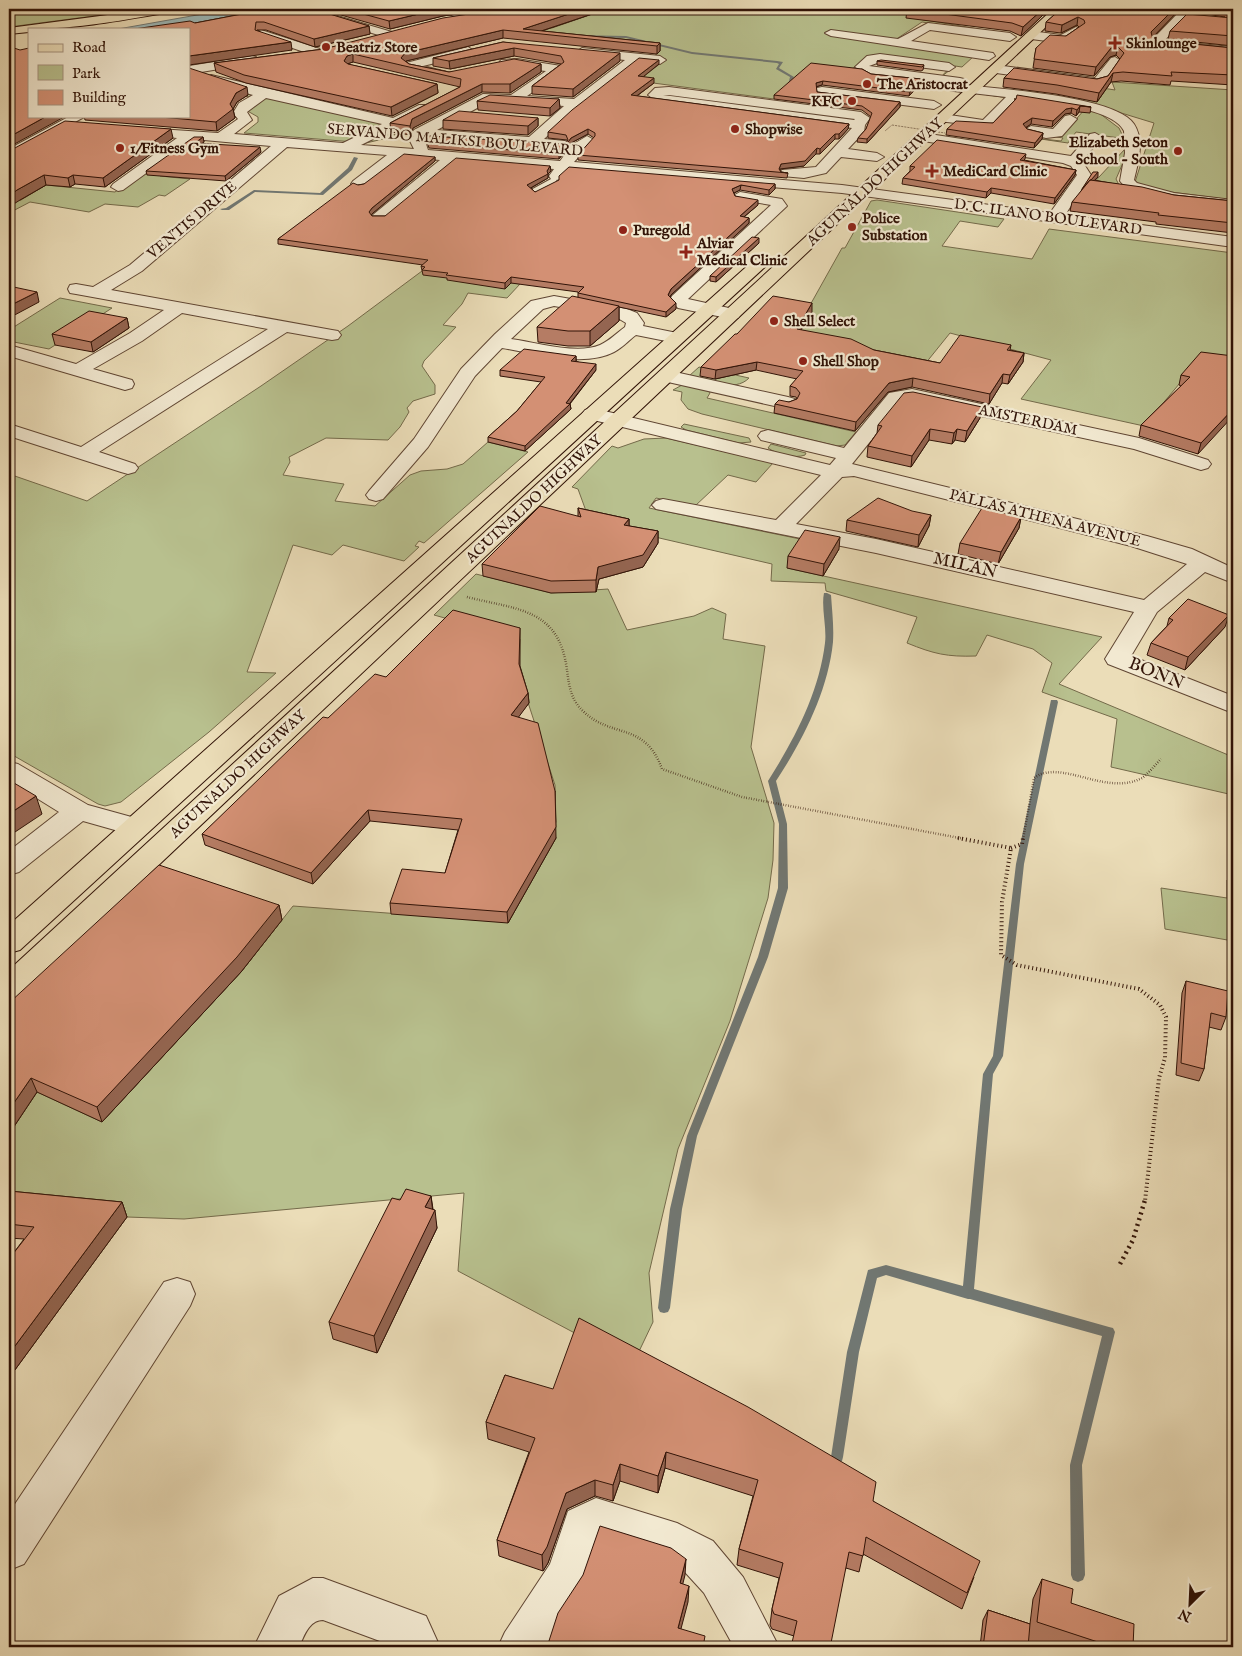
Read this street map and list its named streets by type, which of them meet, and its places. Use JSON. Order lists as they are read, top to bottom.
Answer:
{
  "streets": {
    "main road": ["AGUINALDO HIGHWAY"],
    "street": [
      "SERVANDO MALIKSI BOULEVARD",
      "D. C. ILANO BOULEVARD",
      "VENTIS DRIVE",
      "AMSTERDAM",
      "PALLAS ATHENA AVENUE",
      "MILAN",
      "BONN"
    ]
  },
  "crossings": [
    ["SERVANDO MALIKSI BOULEVARD", "VENTIS DRIVE"],
    ["AGUINALDO HIGHWAY", "D. C. ILANO BOULEVARD"],
    ["AGUINALDO HIGHWAY", "PALLAS ATHENA AVENUE"],
    ["AMSTERDAM", "PALLAS ATHENA AVENUE"],
    ["PALLAS ATHENA AVENUE", "BONN"],
    ["MILAN", "BONN"]
  ],
  "places": {
    "health": ["Skinlounge", "MediCard Clinic", "Alviar Medical Clinic"],
    "other": [
      "Beatriz Store",
      "The Aristocrat",
      "KFC",
      "Shopwise",
      "1/Fitness Gym",
      "Elizabeth Seton School - South",
      "Police Substation",
      "Puregold",
      "Shell Select",
      "Shell Shop"
    ]
  },
  "legend": ["Road", "Park", "Building"],
  "north": "bottom left"
}
